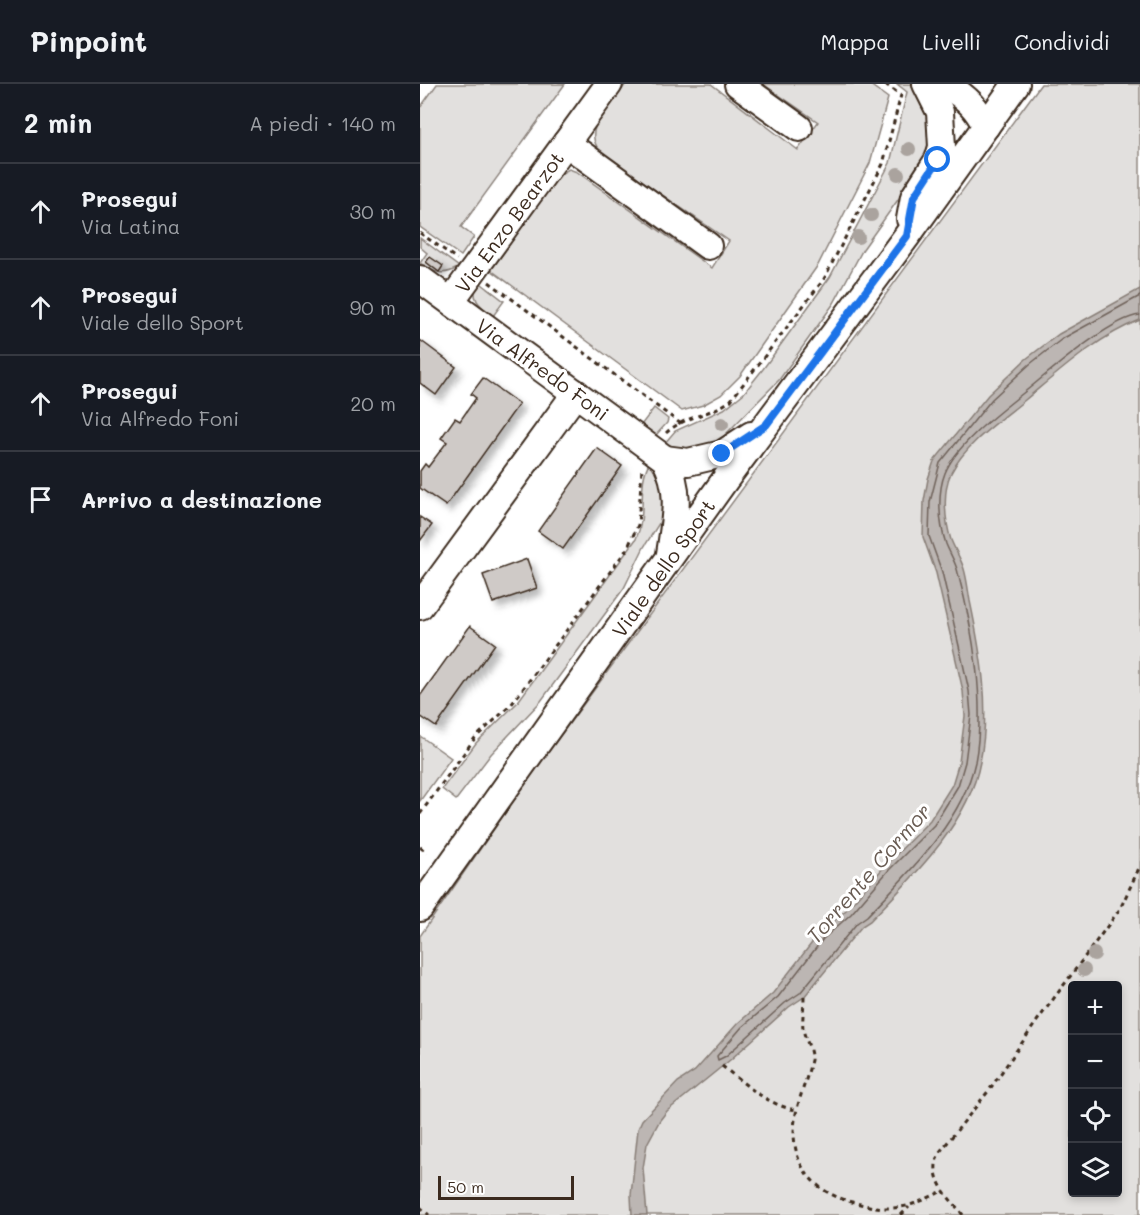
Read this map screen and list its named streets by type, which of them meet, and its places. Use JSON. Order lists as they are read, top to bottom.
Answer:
{
  "streets": {
    "street": ["Via Enzo Bearzot", "Via Alfredo Foni", "Viale dello Sport"]
  },
  "crossings": [
    ["Via Enzo Bearzot", "Via Alfredo Foni"],
    ["Via Alfredo Foni", "Viale dello Sport"]
  ],
  "water": ["Torrente Cormor"],
  "scale_bar": "50 m",
  "page": {
    "header": "Pinpoint",
    "nav": ["Mappa", "Livelli", "Condividi"],
    "heading": ["2 min", "A piedi · 140 m"],
    "list": [
      ["Prosegui", "Via Latina", "30 m"],
      ["Prosegui", "Viale dello Sport", "90 m"],
      ["Prosegui", "Via Alfredo Foni", "20 m"],
      "Arrivo a destinazione"
    ],
    "map_buttons": ["+", "−"],
    "scale": "50 m"
  }
}
